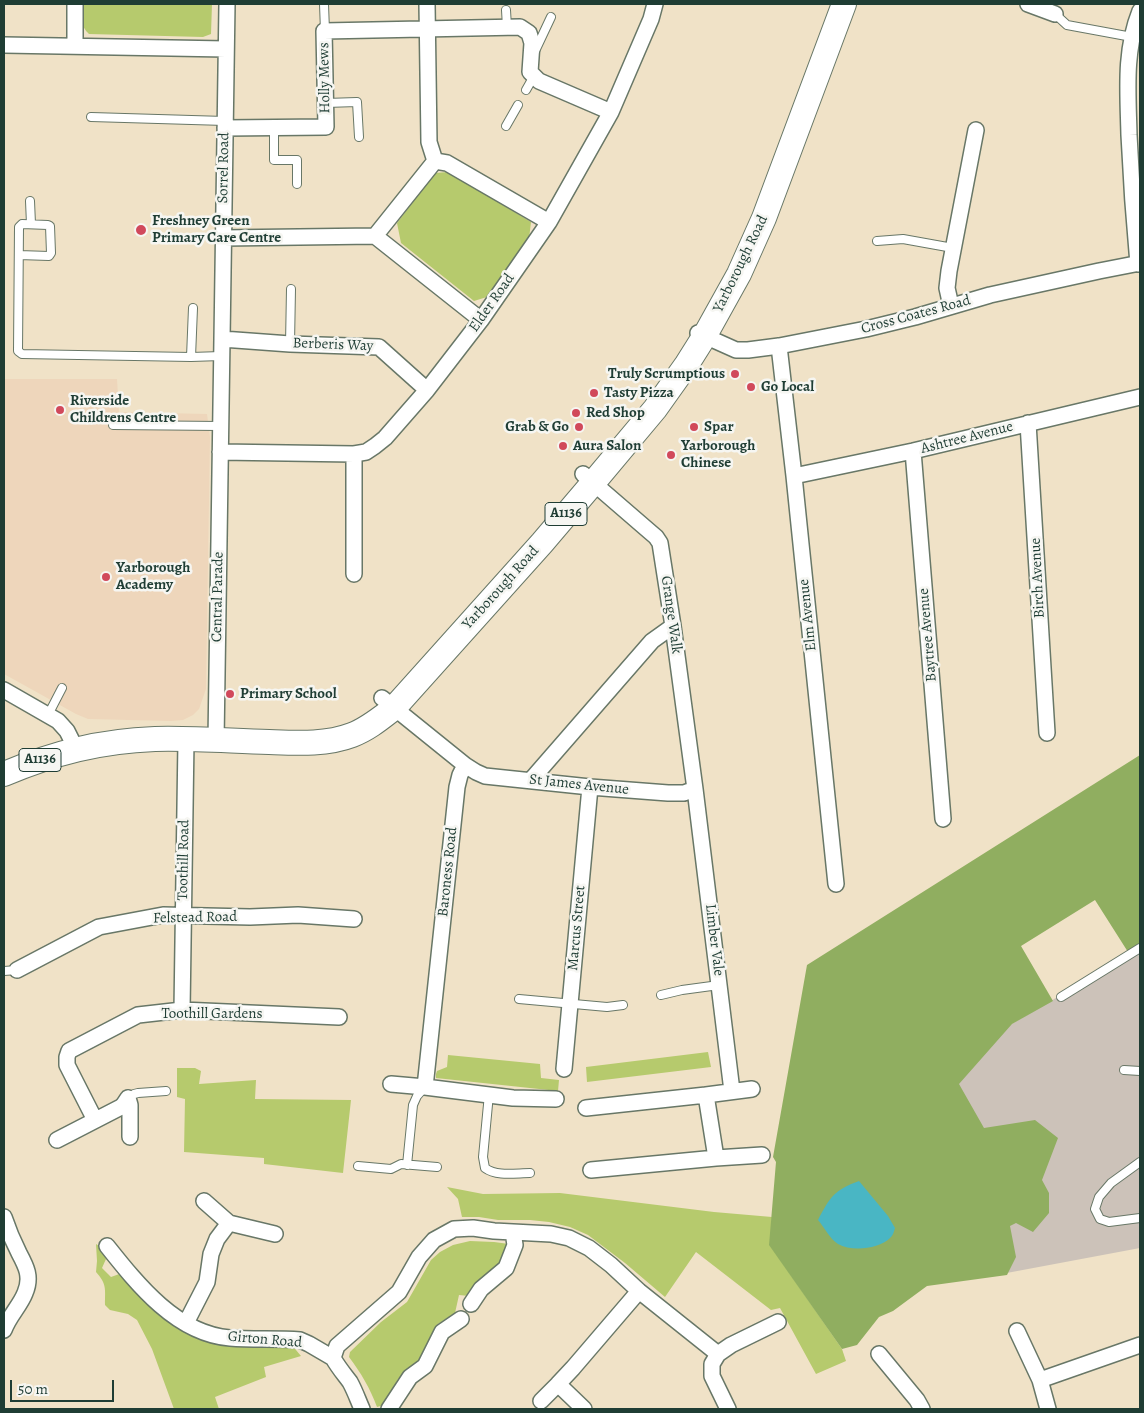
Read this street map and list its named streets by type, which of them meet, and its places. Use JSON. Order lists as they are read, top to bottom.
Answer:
{
  "streets": {
    "main road": ["Yarborough Road", "A1136"],
    "street": [
      "Holly Mews",
      "Sorrel Road",
      "Elder Road",
      "Cross Coates Road",
      "Berberis Way",
      "Ashtree Avenue",
      "Birch Avenue",
      "Central Parade",
      "Grange Walk",
      "Elm Avenue",
      "Baytree Avenue",
      "St James Avenue",
      "Toothill Road",
      "Baroness Road",
      "Felstead Road",
      "Marcus Street",
      "Limber Vale",
      "Toothill Gardens",
      "Girton Road"
    ]
  },
  "crossings": [
    ["Holly Mews", "Sorrel Road"],
    ["Sorrel Road", "Elder Road"],
    ["Sorrel Road", "Berberis Way"],
    ["Sorrel Road", "Central Parade"],
    ["Yarborough Road", "Cross Coates Road"],
    ["Yarborough Road", "Central Parade"],
    ["Yarborough Road", "Grange Walk"],
    ["Yarborough Road", "Toothill Road"],
    ["Elder Road", "Berberis Way"],
    ["Elder Road", "Central Parade"],
    ["Cross Coates Road", "Elm Avenue"],
    ["Ashtree Avenue", "Birch Avenue"],
    ["Ashtree Avenue", "Elm Avenue"],
    ["Ashtree Avenue", "Baytree Avenue"],
    ["Grange Walk", "St James Avenue"],
    ["Grange Walk", "Limber Vale"],
    ["St James Avenue", "Baroness Road"],
    ["St James Avenue", "Marcus Street"],
    ["St James Avenue", "Limber Vale"],
    ["Toothill Road", "Felstead Road"],
    ["Toothill Road", "Toothill Gardens"]
  ],
  "places": [
    "Freshney Green Primary Care Centre",
    "Truly Scrumptious",
    "Go Local",
    "Tasty Pizza",
    "Riverside Childrens Centre",
    "Red Shop",
    "Grab & Go",
    "Spar",
    "Aura Salon",
    "Yarborough Chinese",
    "Yarborough Academy",
    "Primary School"
  ],
  "scale_bar": "50 m"
}
